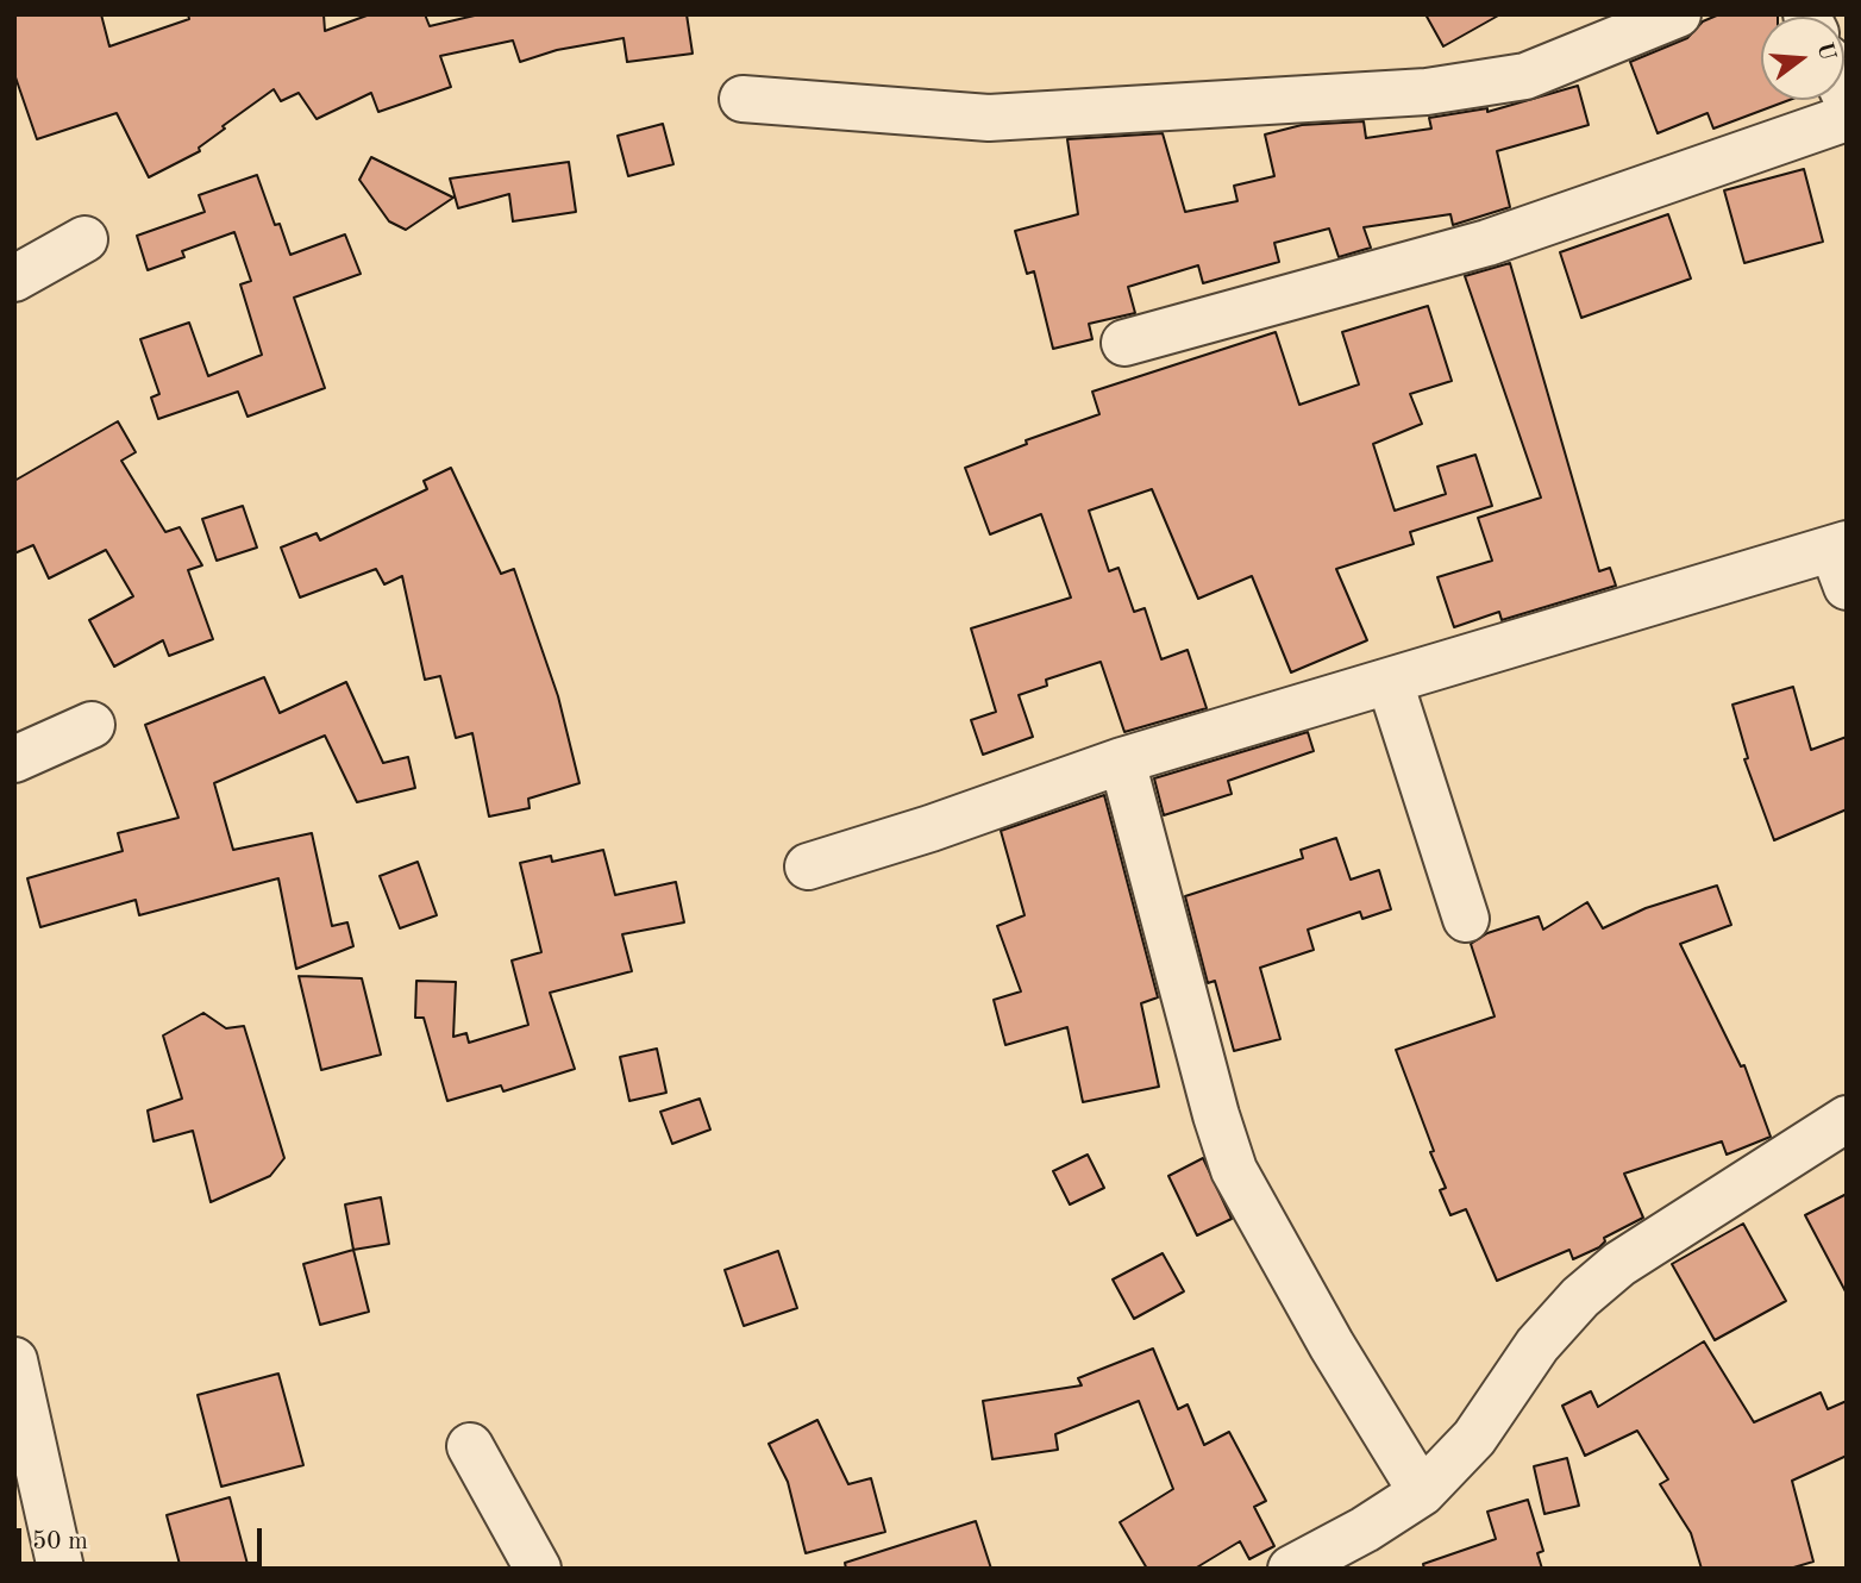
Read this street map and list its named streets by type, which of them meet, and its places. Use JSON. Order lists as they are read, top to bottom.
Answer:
{
  "scale_bar": "50 m",
  "north": "right"
}
